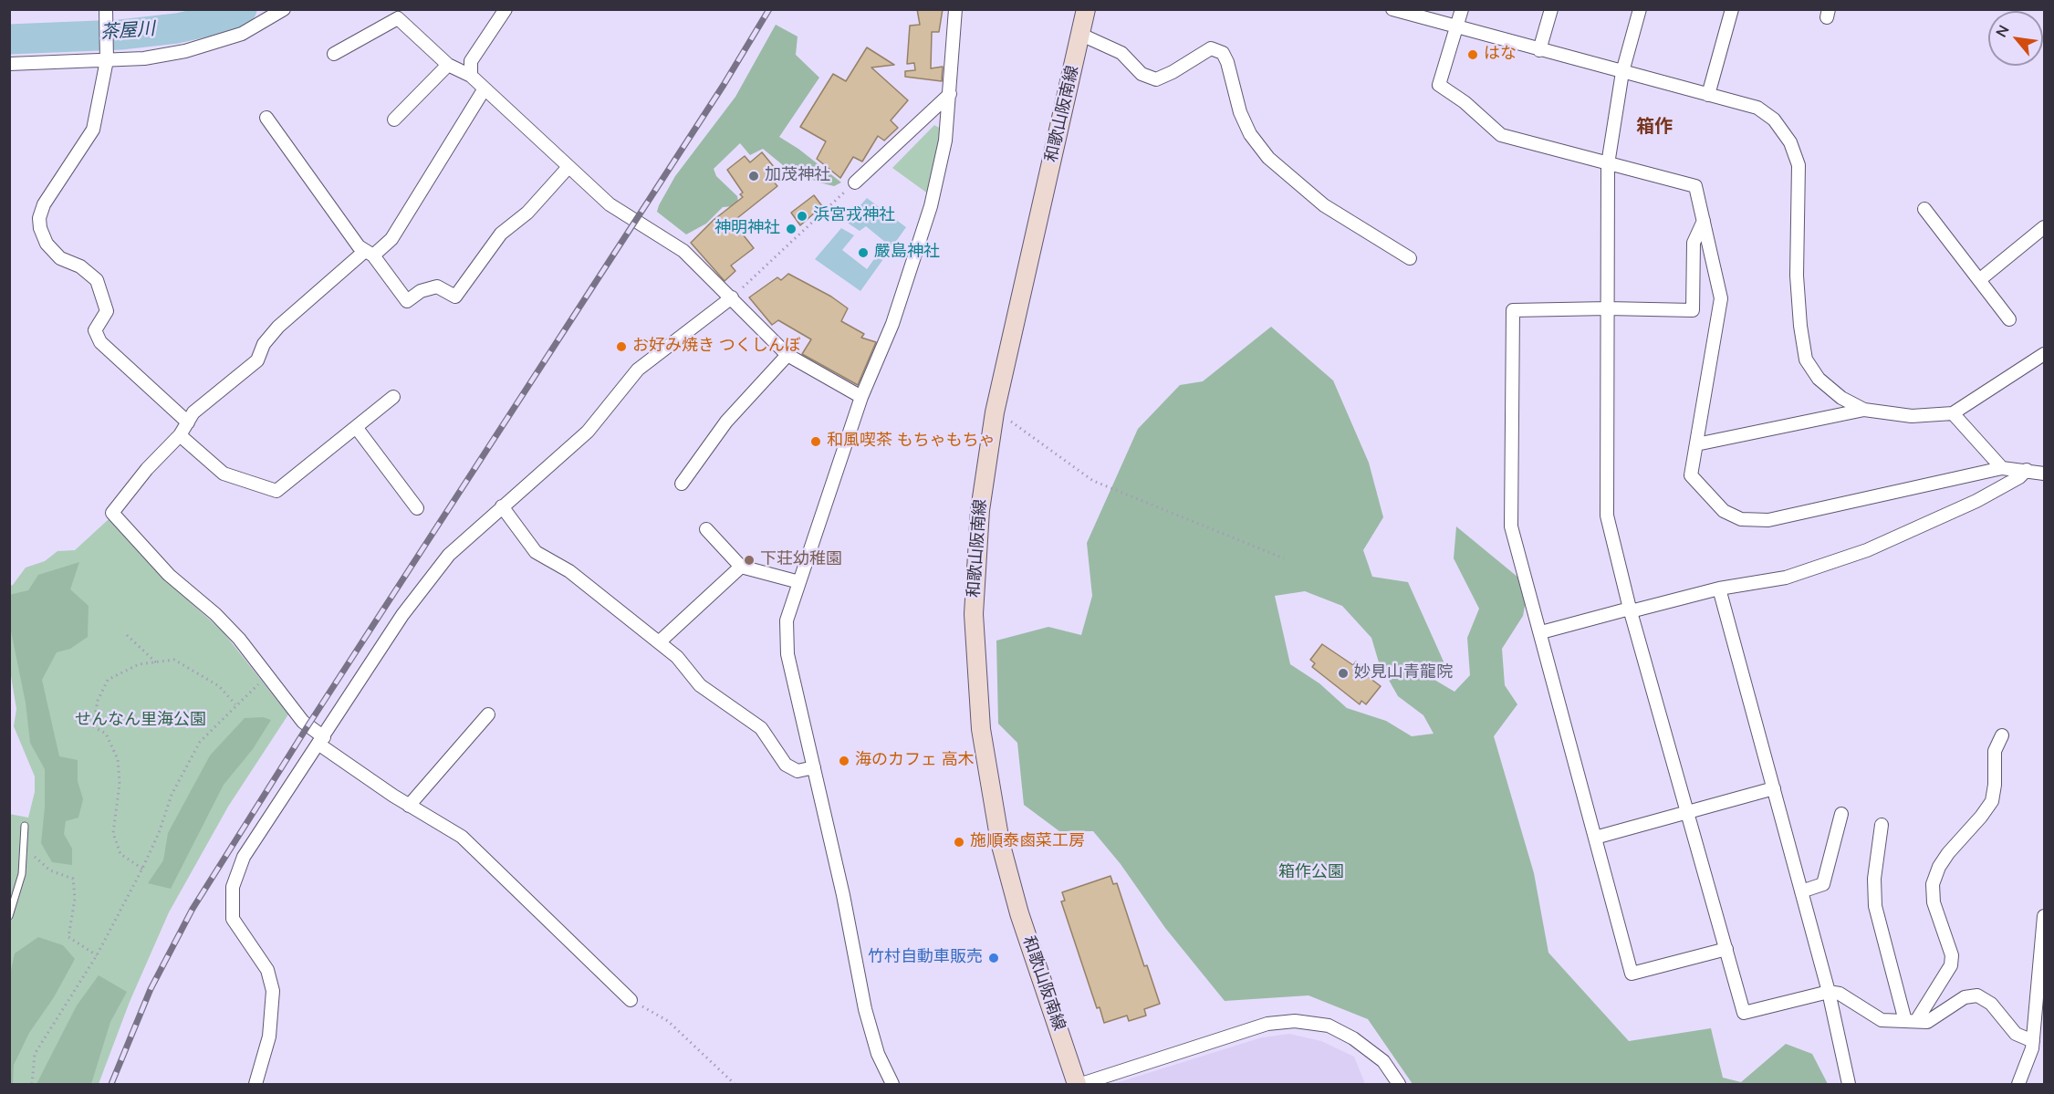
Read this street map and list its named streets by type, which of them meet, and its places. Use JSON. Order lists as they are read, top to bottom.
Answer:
{
  "streets": {
    "main road": ["和歌山阪南線"]
  },
  "districts": ["箱作"],
  "water": ["茶屋川"],
  "parks": ["せんなん里海公園", "箱作公園"],
  "places": [
    "はな",
    "加茂神社",
    "浜宮戎神社",
    "神明神社",
    "嚴島神社",
    "お好み焼き つくしんぼ",
    "和風喫茶 もちゃもちゃ",
    "下荘幼稚園",
    "妙見山青龍院",
    "海のカフェ 高木",
    "施順泰鹵菜工房",
    "竹村自動車販売"
  ],
  "north": "top left"
}
